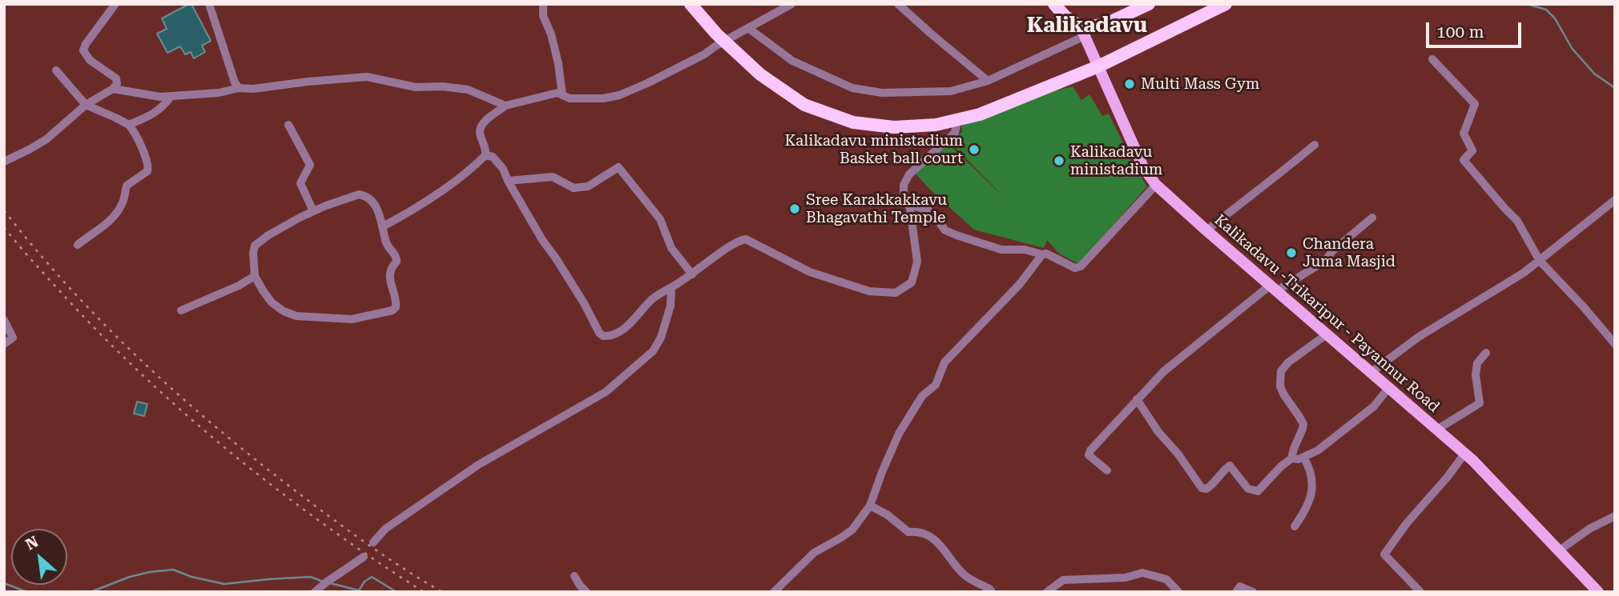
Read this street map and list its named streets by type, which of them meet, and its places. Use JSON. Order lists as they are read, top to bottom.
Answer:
{
  "streets": {
    "main road": ["Kalikadavu -Trikaripur - Payannur Road"]
  },
  "districts": ["Kalikadavu"],
  "places": [
    "Multi Mass Gym",
    "Kalikadavu ministadium Basket ball court",
    "Kalikadavu ministadium",
    "Sree Karakkakkavu Bhagavathi Temple",
    "Chandera Juma Masjid"
  ],
  "scale_bar": "100 m",
  "north": "top left"
}
